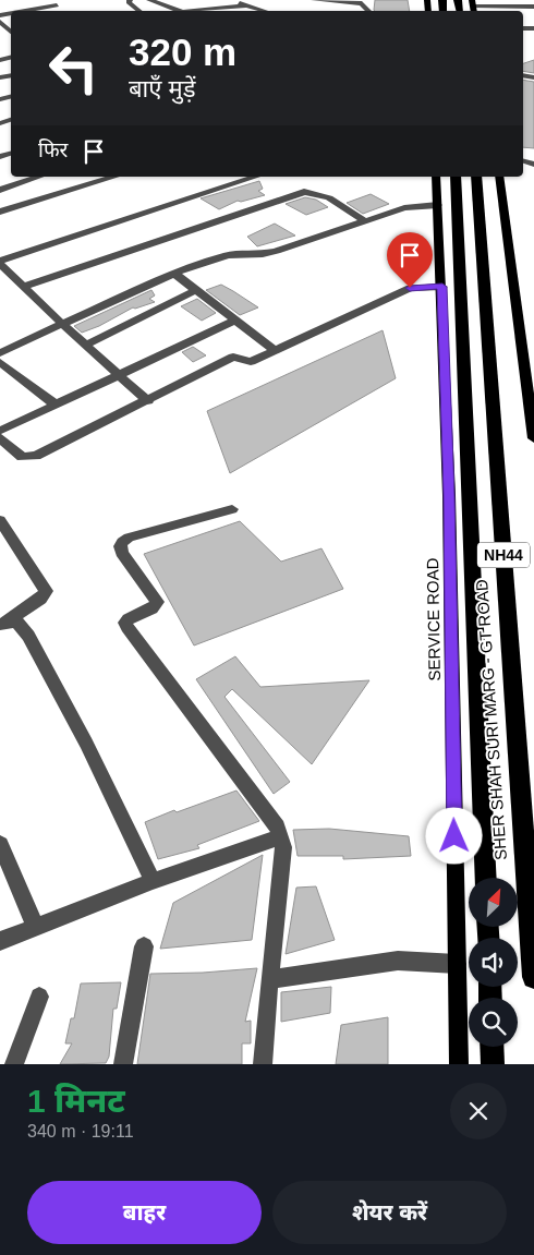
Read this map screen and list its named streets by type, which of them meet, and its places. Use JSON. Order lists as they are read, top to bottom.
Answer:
{
  "streets": {
    "highway": ["NH44", "SHER SHAH SURI MARG - GT ROAD"],
    "main road": ["SERVICE ROAD"]
  },
  "crossings": [
    ["NH44", "SHER SHAH SURI MARG - GT ROAD"]
  ],
  "north": "top right",
  "page": {
    "turn": ["320 m", "बाएँ मुड़ें"],
    "then": "फिर",
    "heading": ["1 मिनट", "340 m · 19:11"],
    "buttons": ["बाहर", "शेयर करें"]
  }
}
